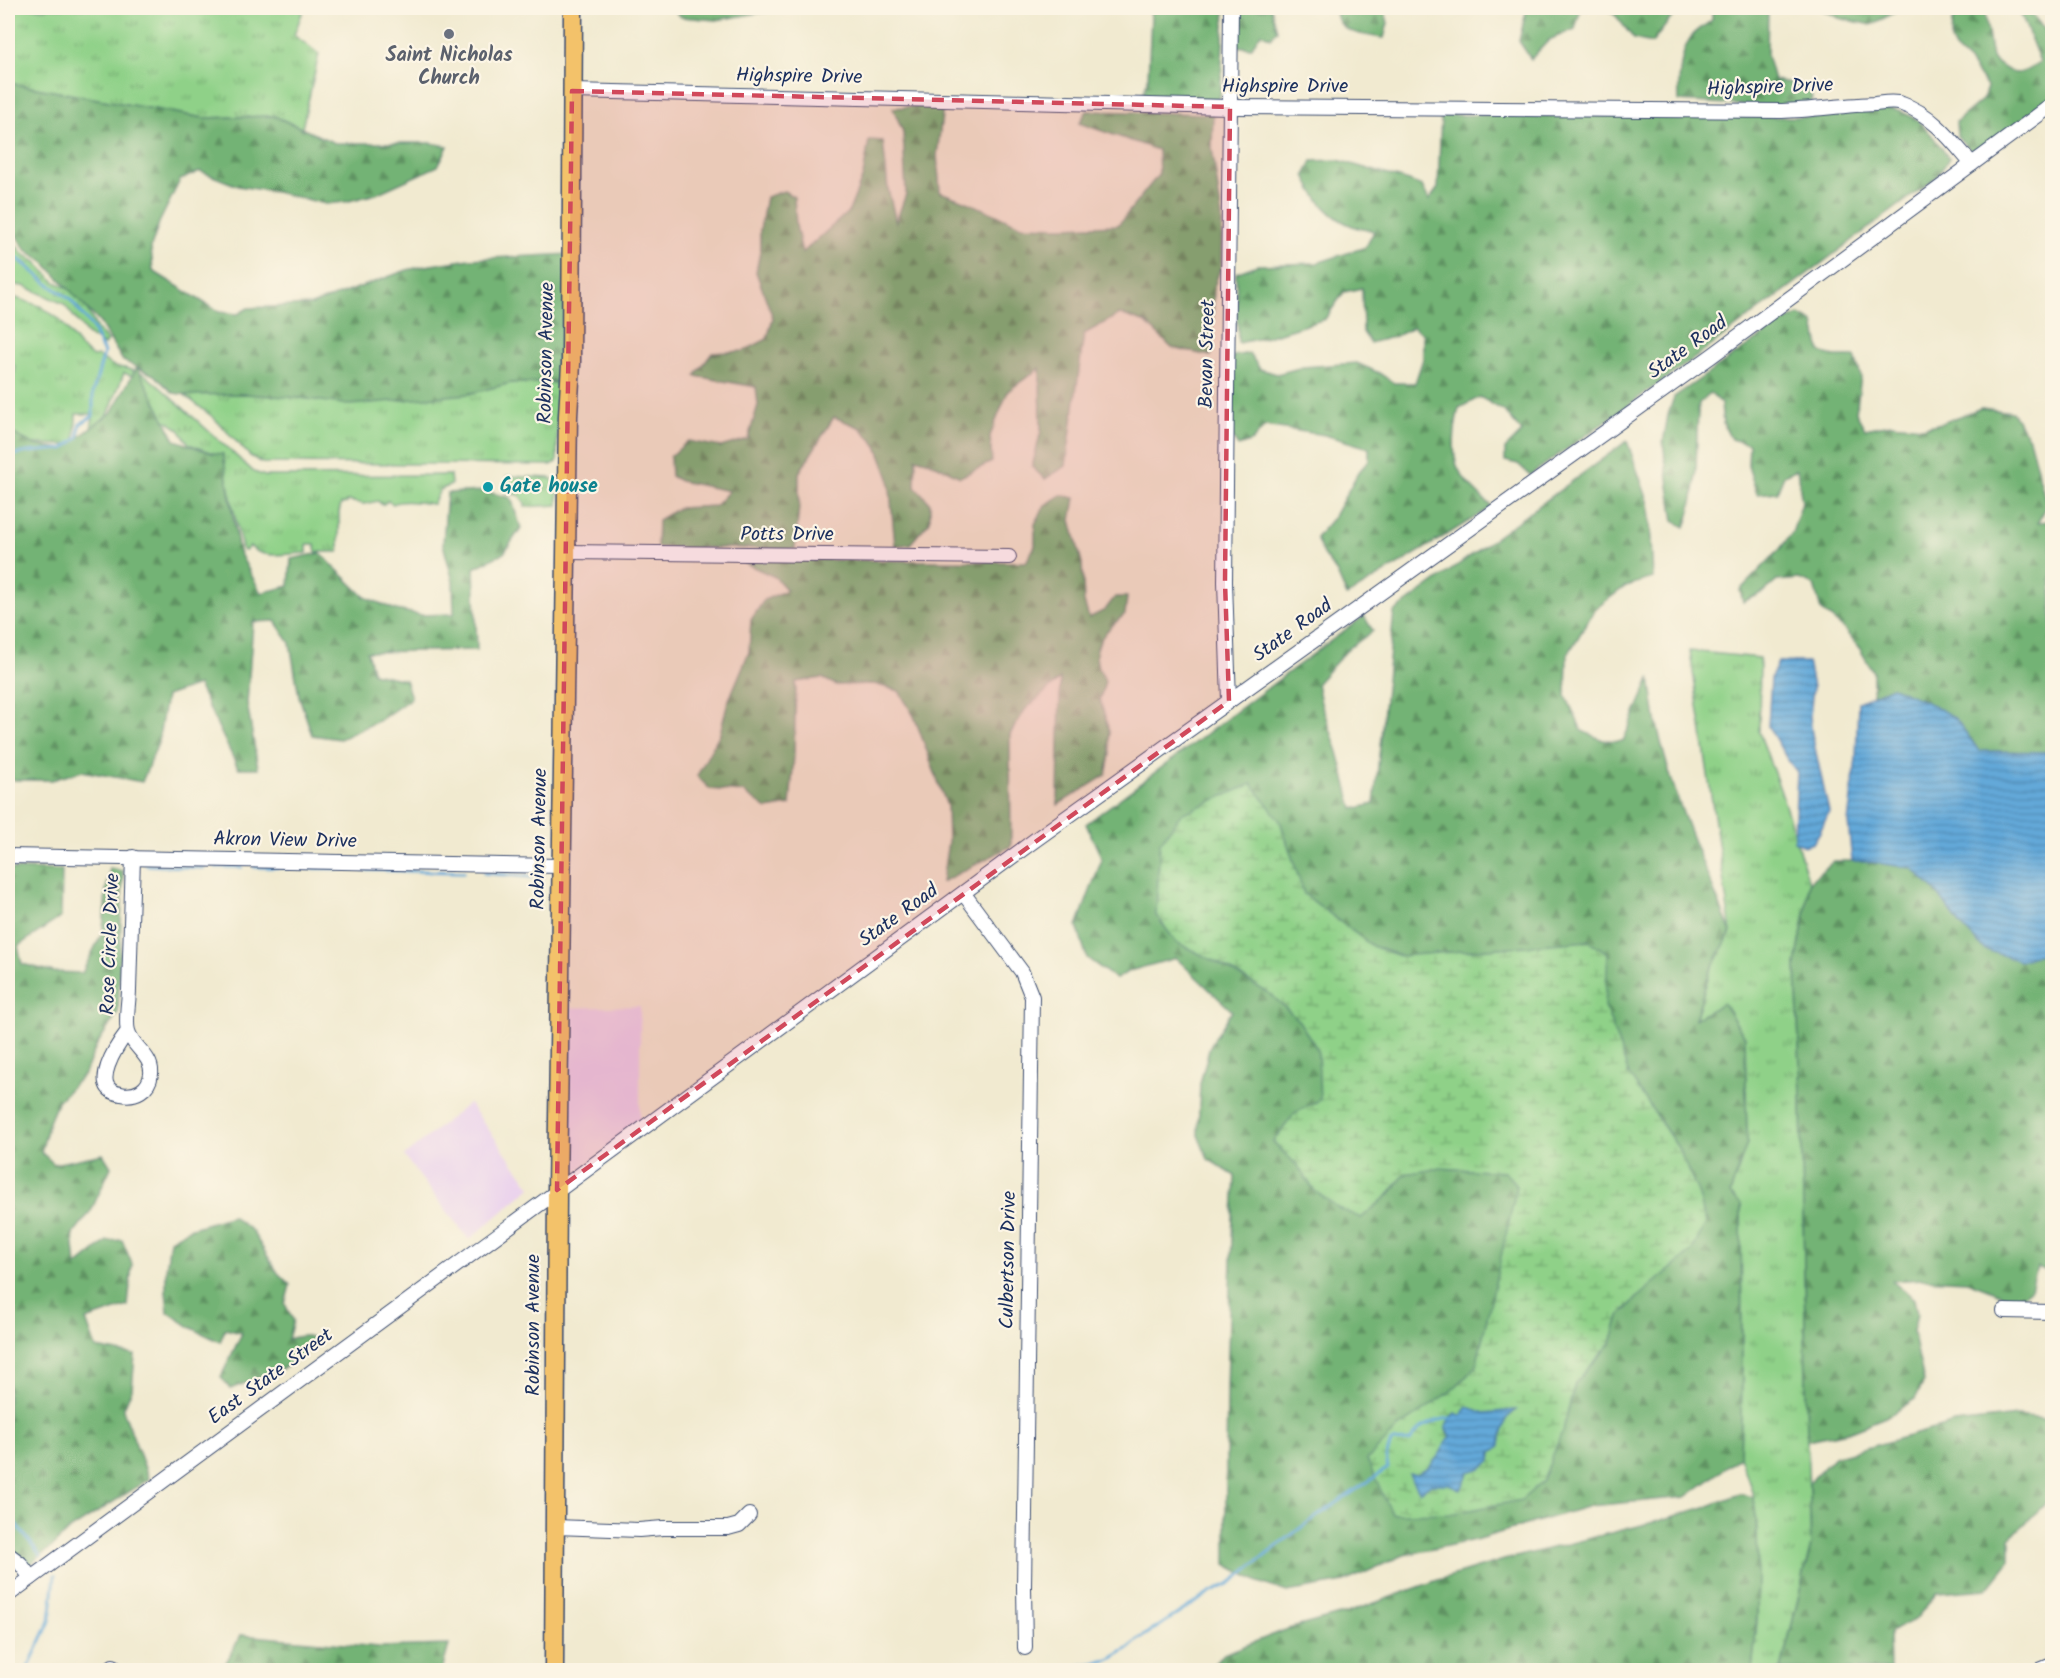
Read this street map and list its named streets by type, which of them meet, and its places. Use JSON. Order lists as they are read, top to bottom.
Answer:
{
  "streets": {
    "main road": ["Robinson Avenue"],
    "street": [
      "Highspire Drive",
      "State Road",
      "Bevan Street",
      "Potts Drive",
      "Akron View Drive",
      "Rose Circle Drive",
      "Culbertson Drive",
      "East State Street"
    ]
  },
  "crossings": [
    ["Highspire Drive", "State Road"],
    ["Highspire Drive", "Robinson Avenue"],
    ["Highspire Drive", "Bevan Street"],
    ["State Road", "Robinson Avenue"],
    ["State Road", "Bevan Street"],
    ["State Road", "Culbertson Drive"],
    ["State Road", "East State Street"],
    ["Robinson Avenue", "Potts Drive"],
    ["Robinson Avenue", "Akron View Drive"],
    ["Robinson Avenue", "East State Street"],
    ["Akron View Drive", "Rose Circle Drive"]
  ],
  "places": ["Saint Nicholas Church", "Gate house"]
}
